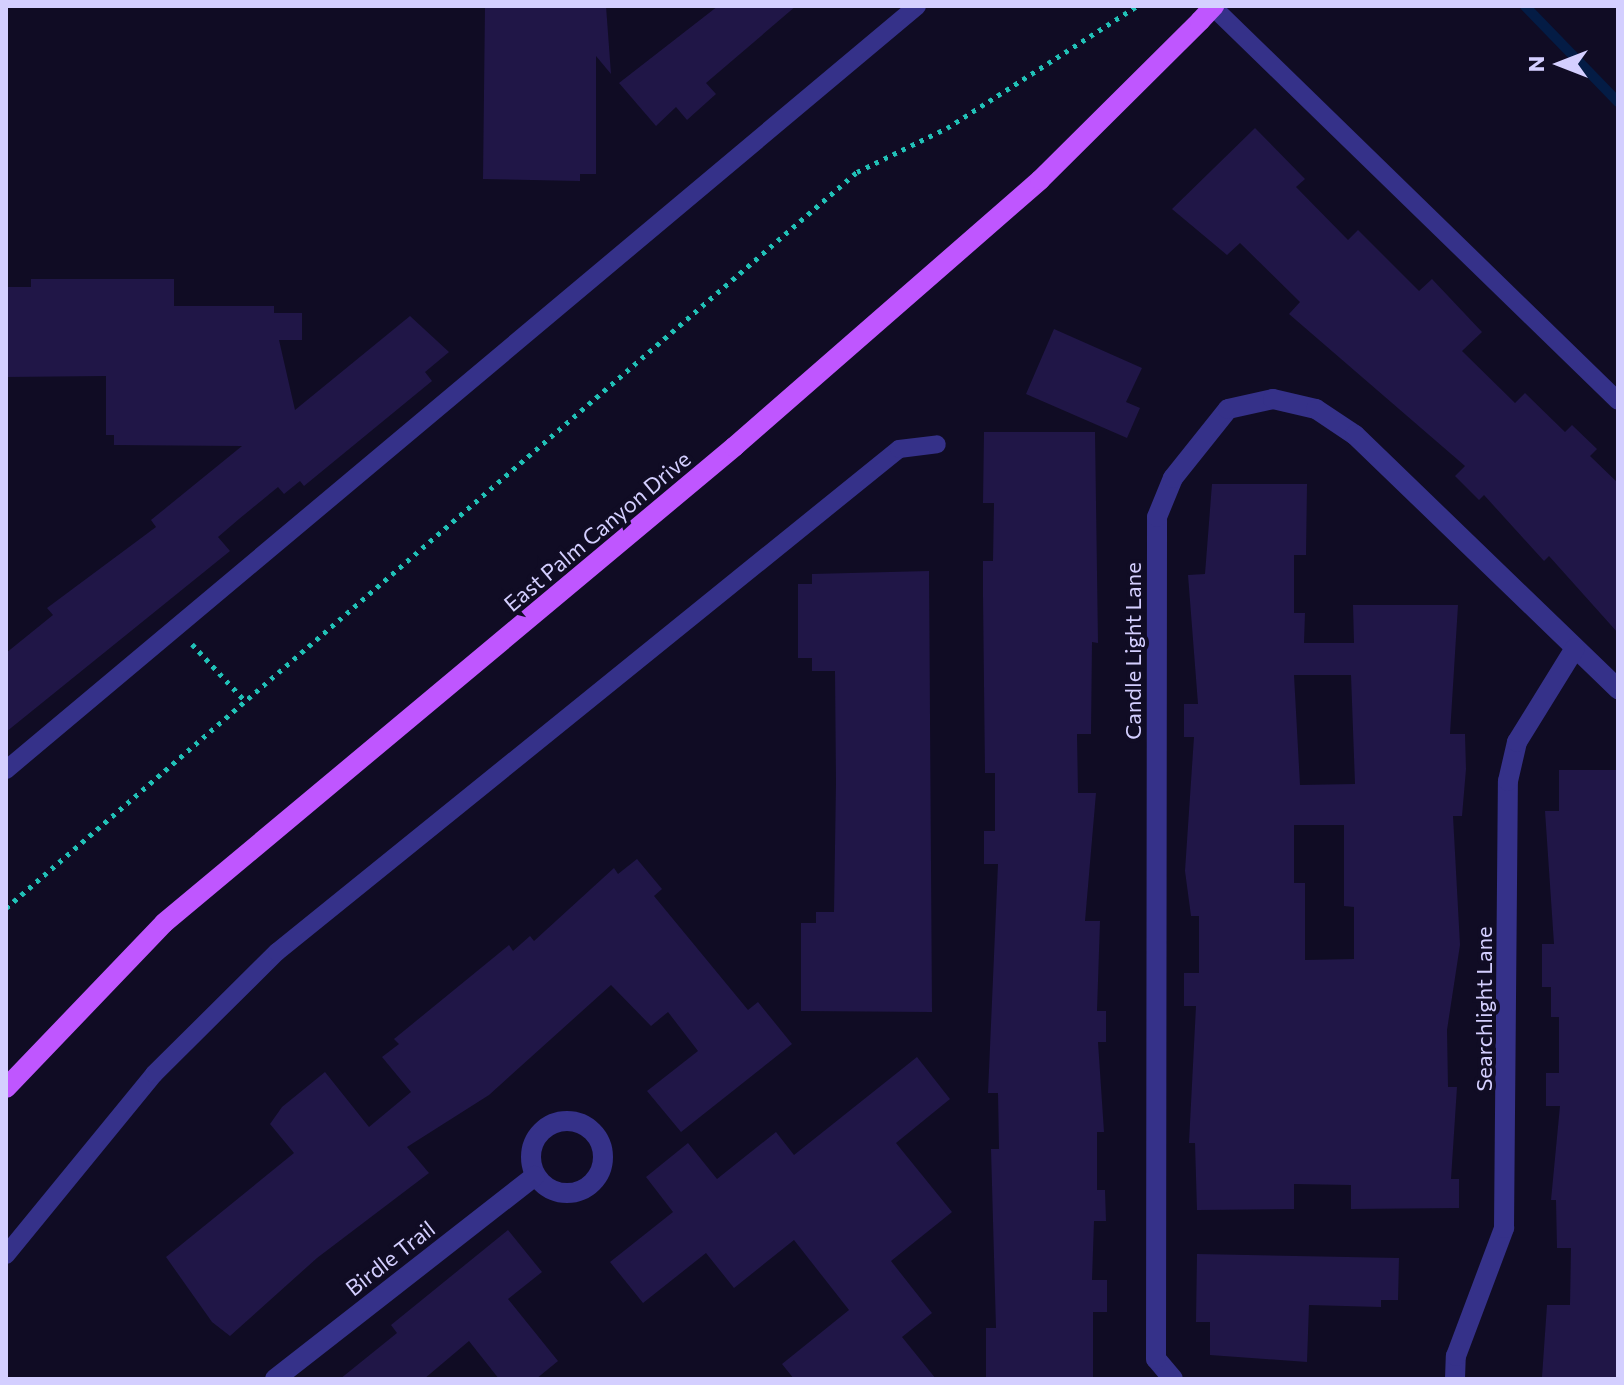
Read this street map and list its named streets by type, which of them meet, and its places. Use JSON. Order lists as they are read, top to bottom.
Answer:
{
  "streets": {
    "main road": ["East Palm Canyon Drive"],
    "street": ["Candle Light Lane", "Searchlight Lane", "Birdle Trail"]
  },
  "crossings": [
    ["Candle Light Lane", "Searchlight Lane"]
  ],
  "north": "left"
}
